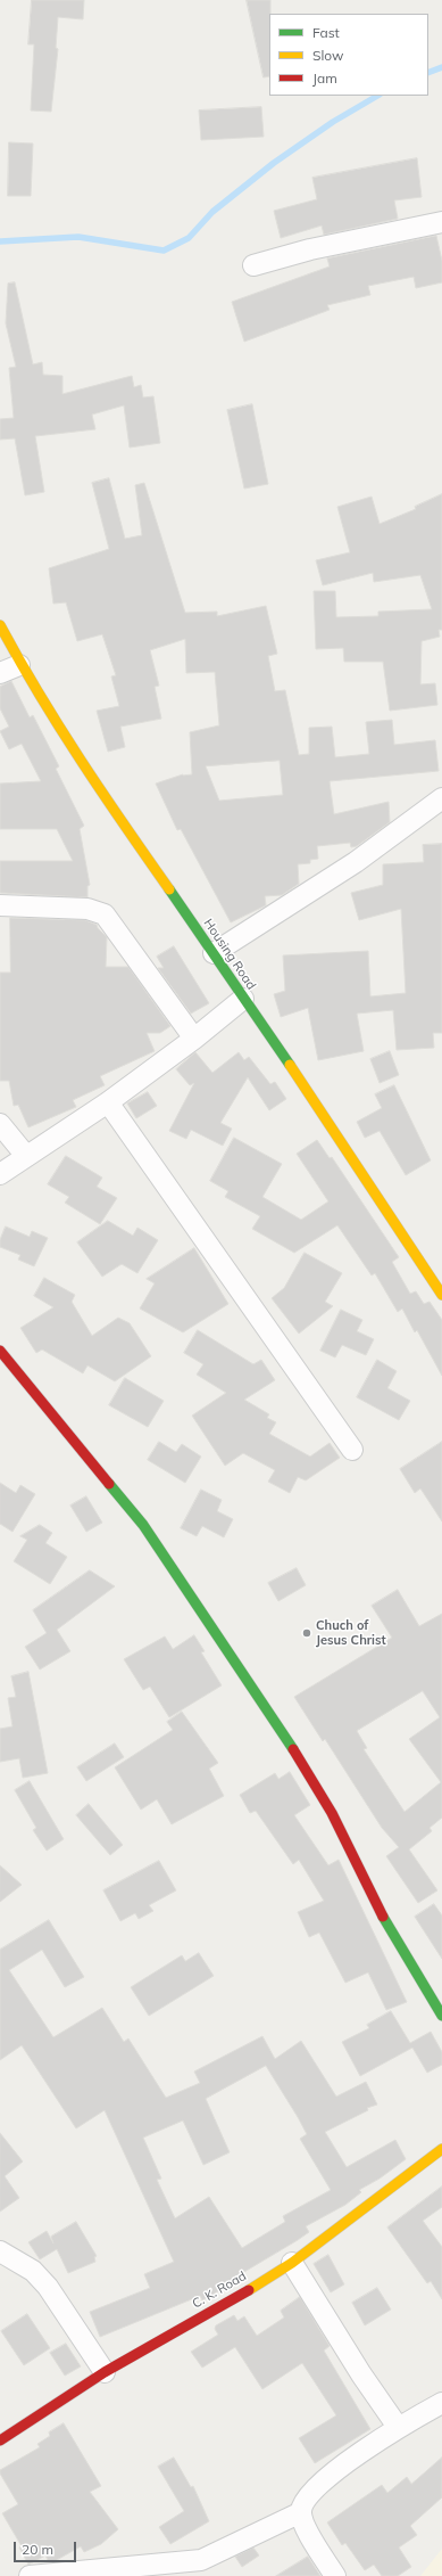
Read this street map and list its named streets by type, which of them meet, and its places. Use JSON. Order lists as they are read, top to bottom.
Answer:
{
  "streets": {
    "street": ["Housing Road", "C. K. Road"]
  },
  "places": ["Chuch of Jesus Christ"],
  "legend": ["Fast", "Slow", "Jam"],
  "scale_bar": "20 m"
}
